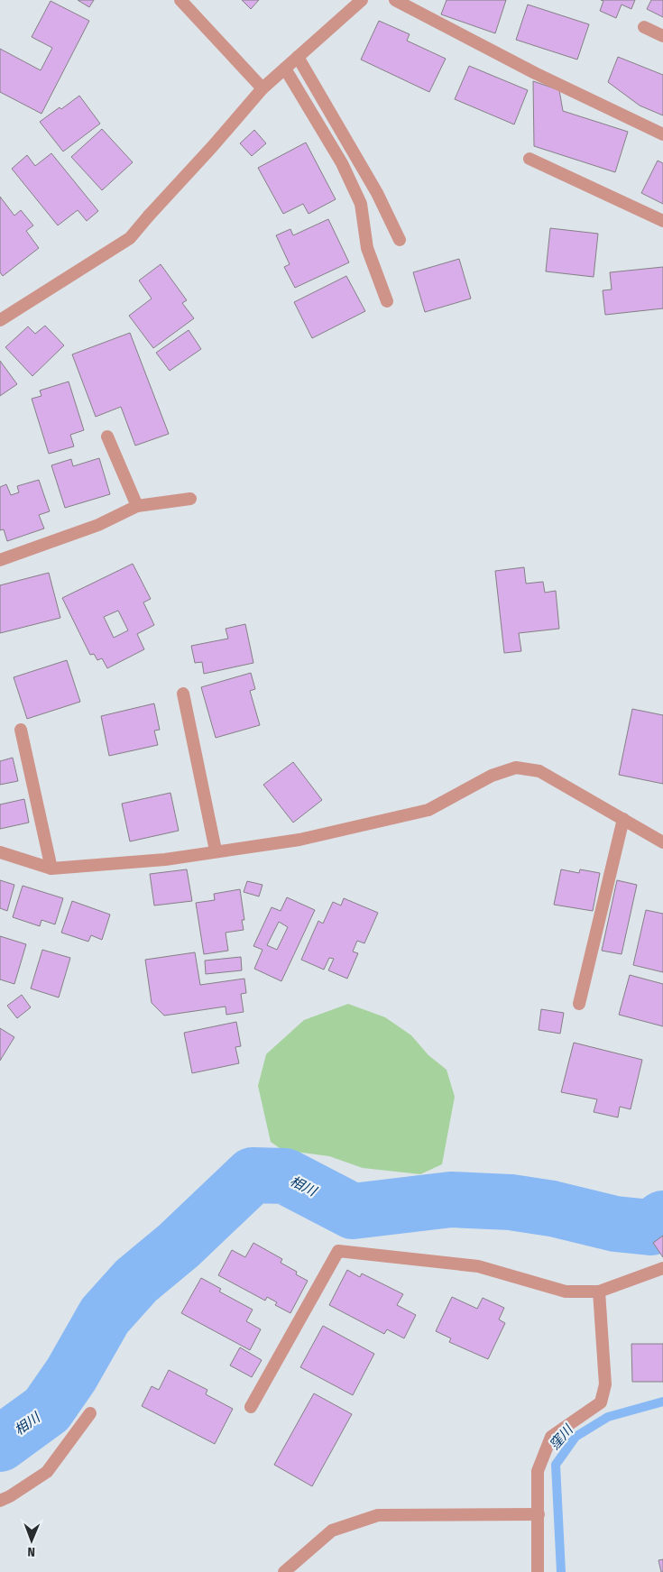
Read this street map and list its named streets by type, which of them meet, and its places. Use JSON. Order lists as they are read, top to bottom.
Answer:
{
  "water": ["相川", "窪川"],
  "north": "bottom"
}
